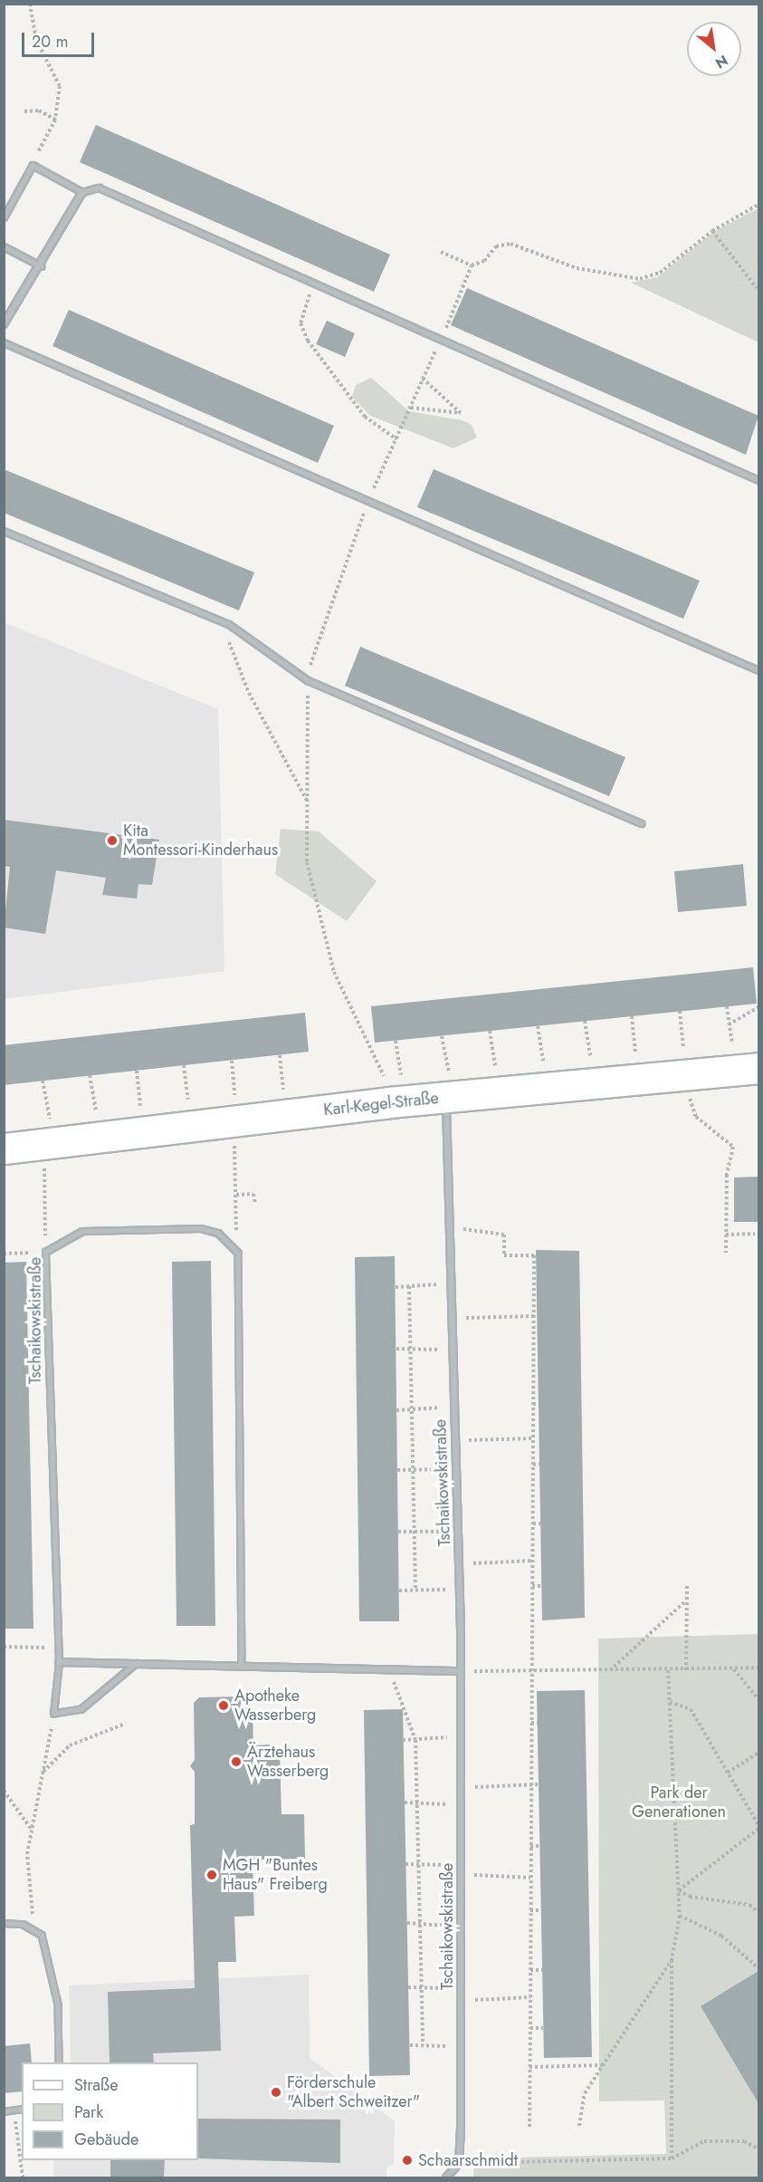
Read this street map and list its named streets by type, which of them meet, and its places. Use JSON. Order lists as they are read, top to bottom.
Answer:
{
  "streets": {
    "street": ["Karl-Kegel-Straße", "Tschaikowskistraße"]
  },
  "crossings": [
    ["Karl-Kegel-Straße", "Tschaikowskistraße"]
  ],
  "parks": ["Park der Generationen"],
  "places": [
    "Kita Montessori-Kinderhaus",
    "Apotheke Wasserberg",
    "Ärztehaus Wasserberg",
    "MGH \"Buntes Haus\" Freiberg",
    "Förderschule \"Albert Schweitzer\"",
    "Schaarschmidt"
  ],
  "legend": ["Straße", "Park", "Gebäude"],
  "scale_bar": "20 m",
  "north": "bottom right"
}
